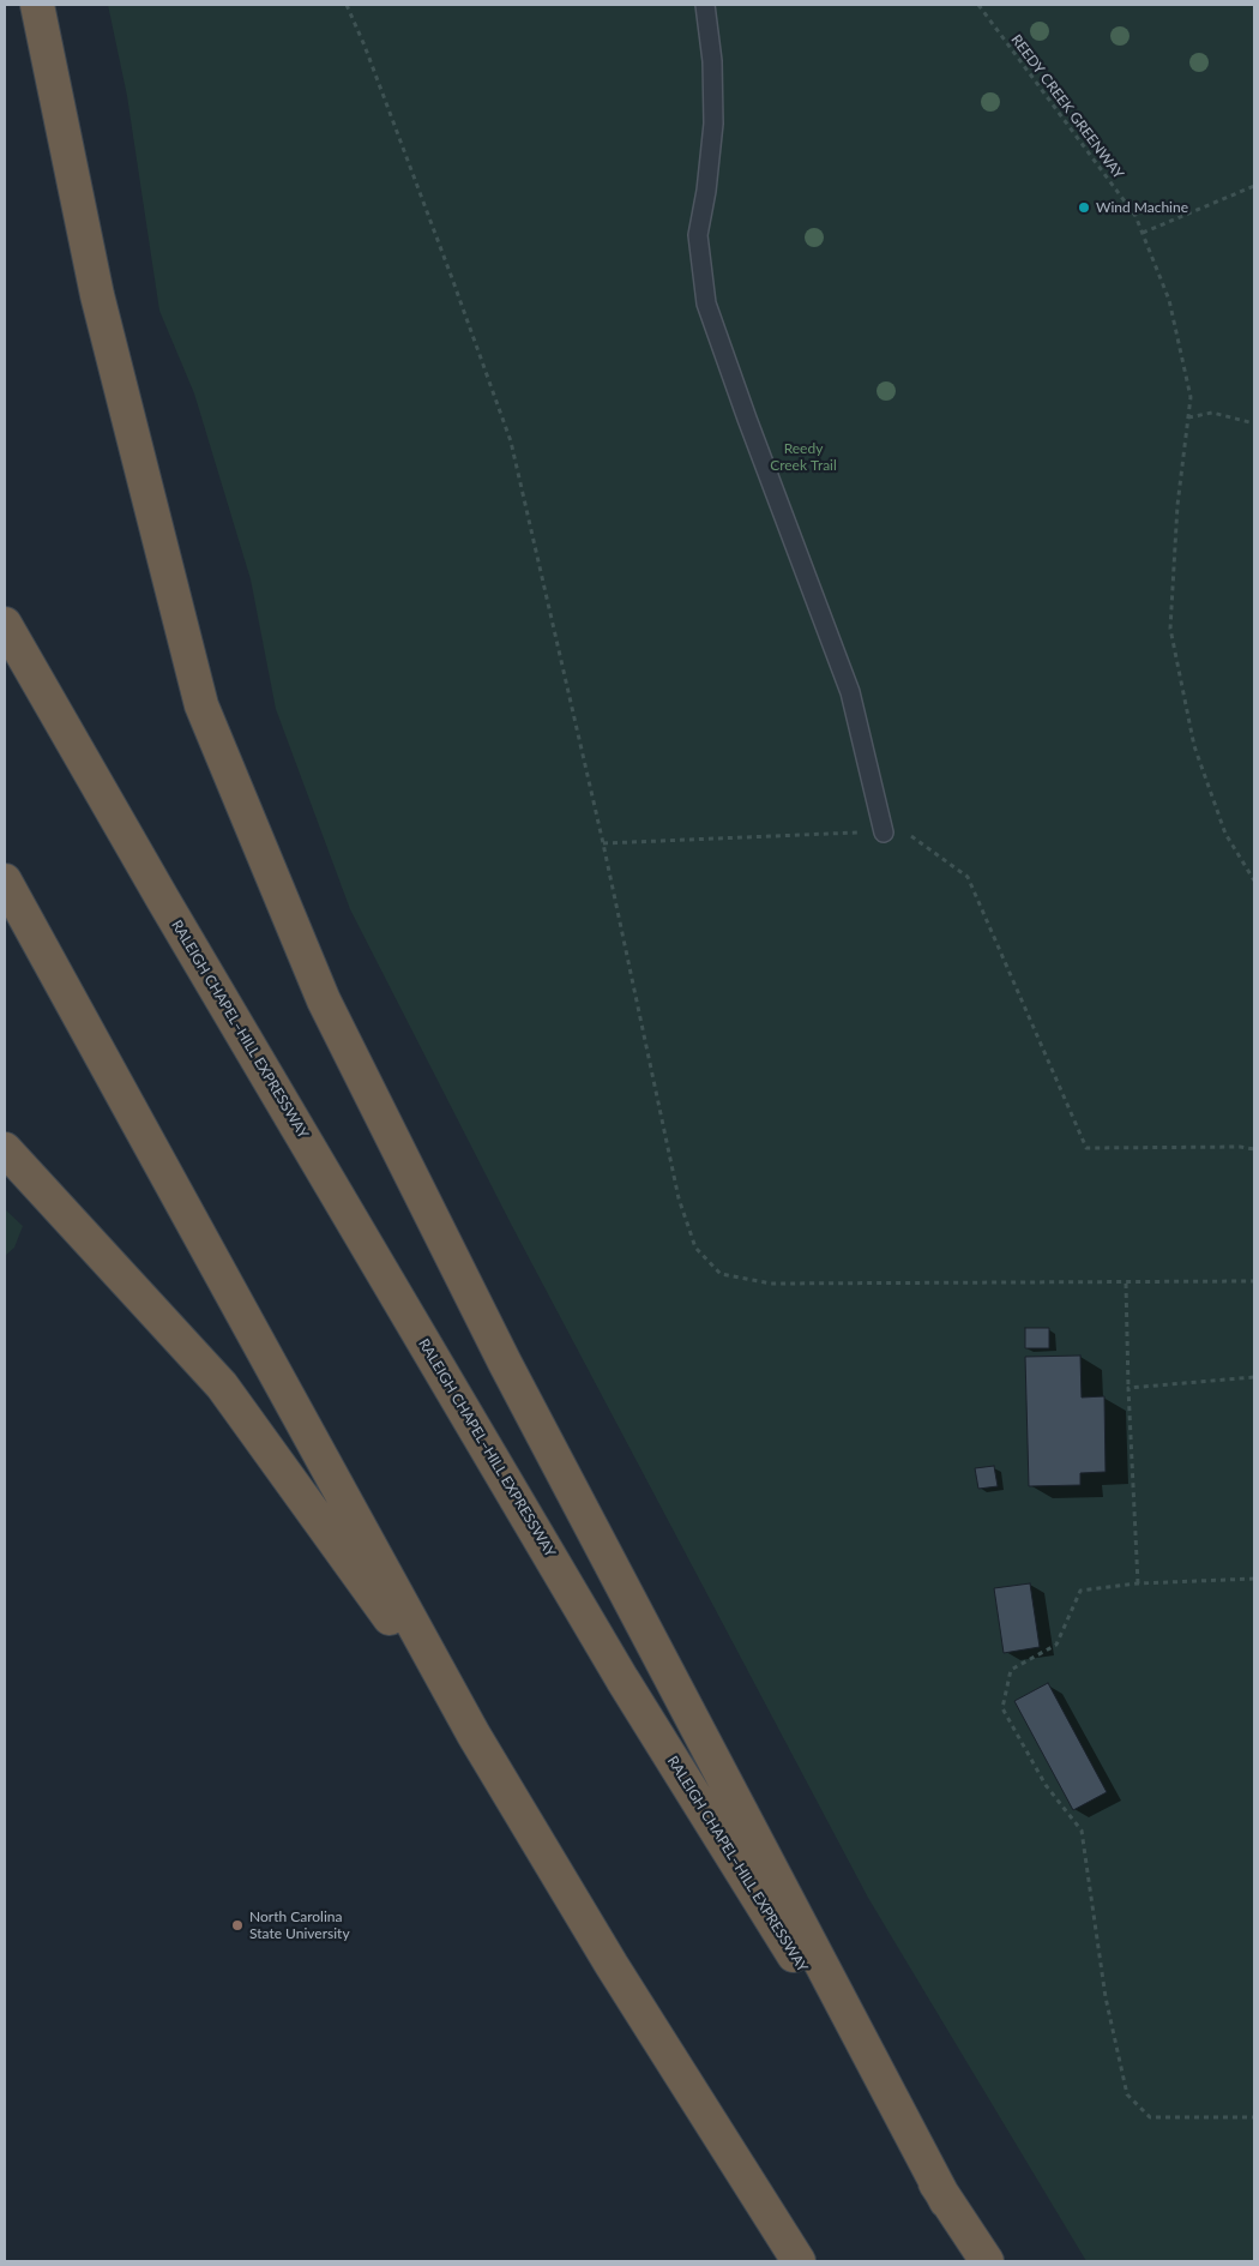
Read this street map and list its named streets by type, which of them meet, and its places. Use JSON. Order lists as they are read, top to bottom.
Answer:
{
  "streets": {
    "highway": ["RALEIGH CHAPEL–HILL EXPRESSWAY"],
    "path": ["REEDY CREEK GREENWAY"]
  },
  "parks": ["Reedy Creek Trail"],
  "places": ["Wind Machine", "North Carolina State University"]
}
